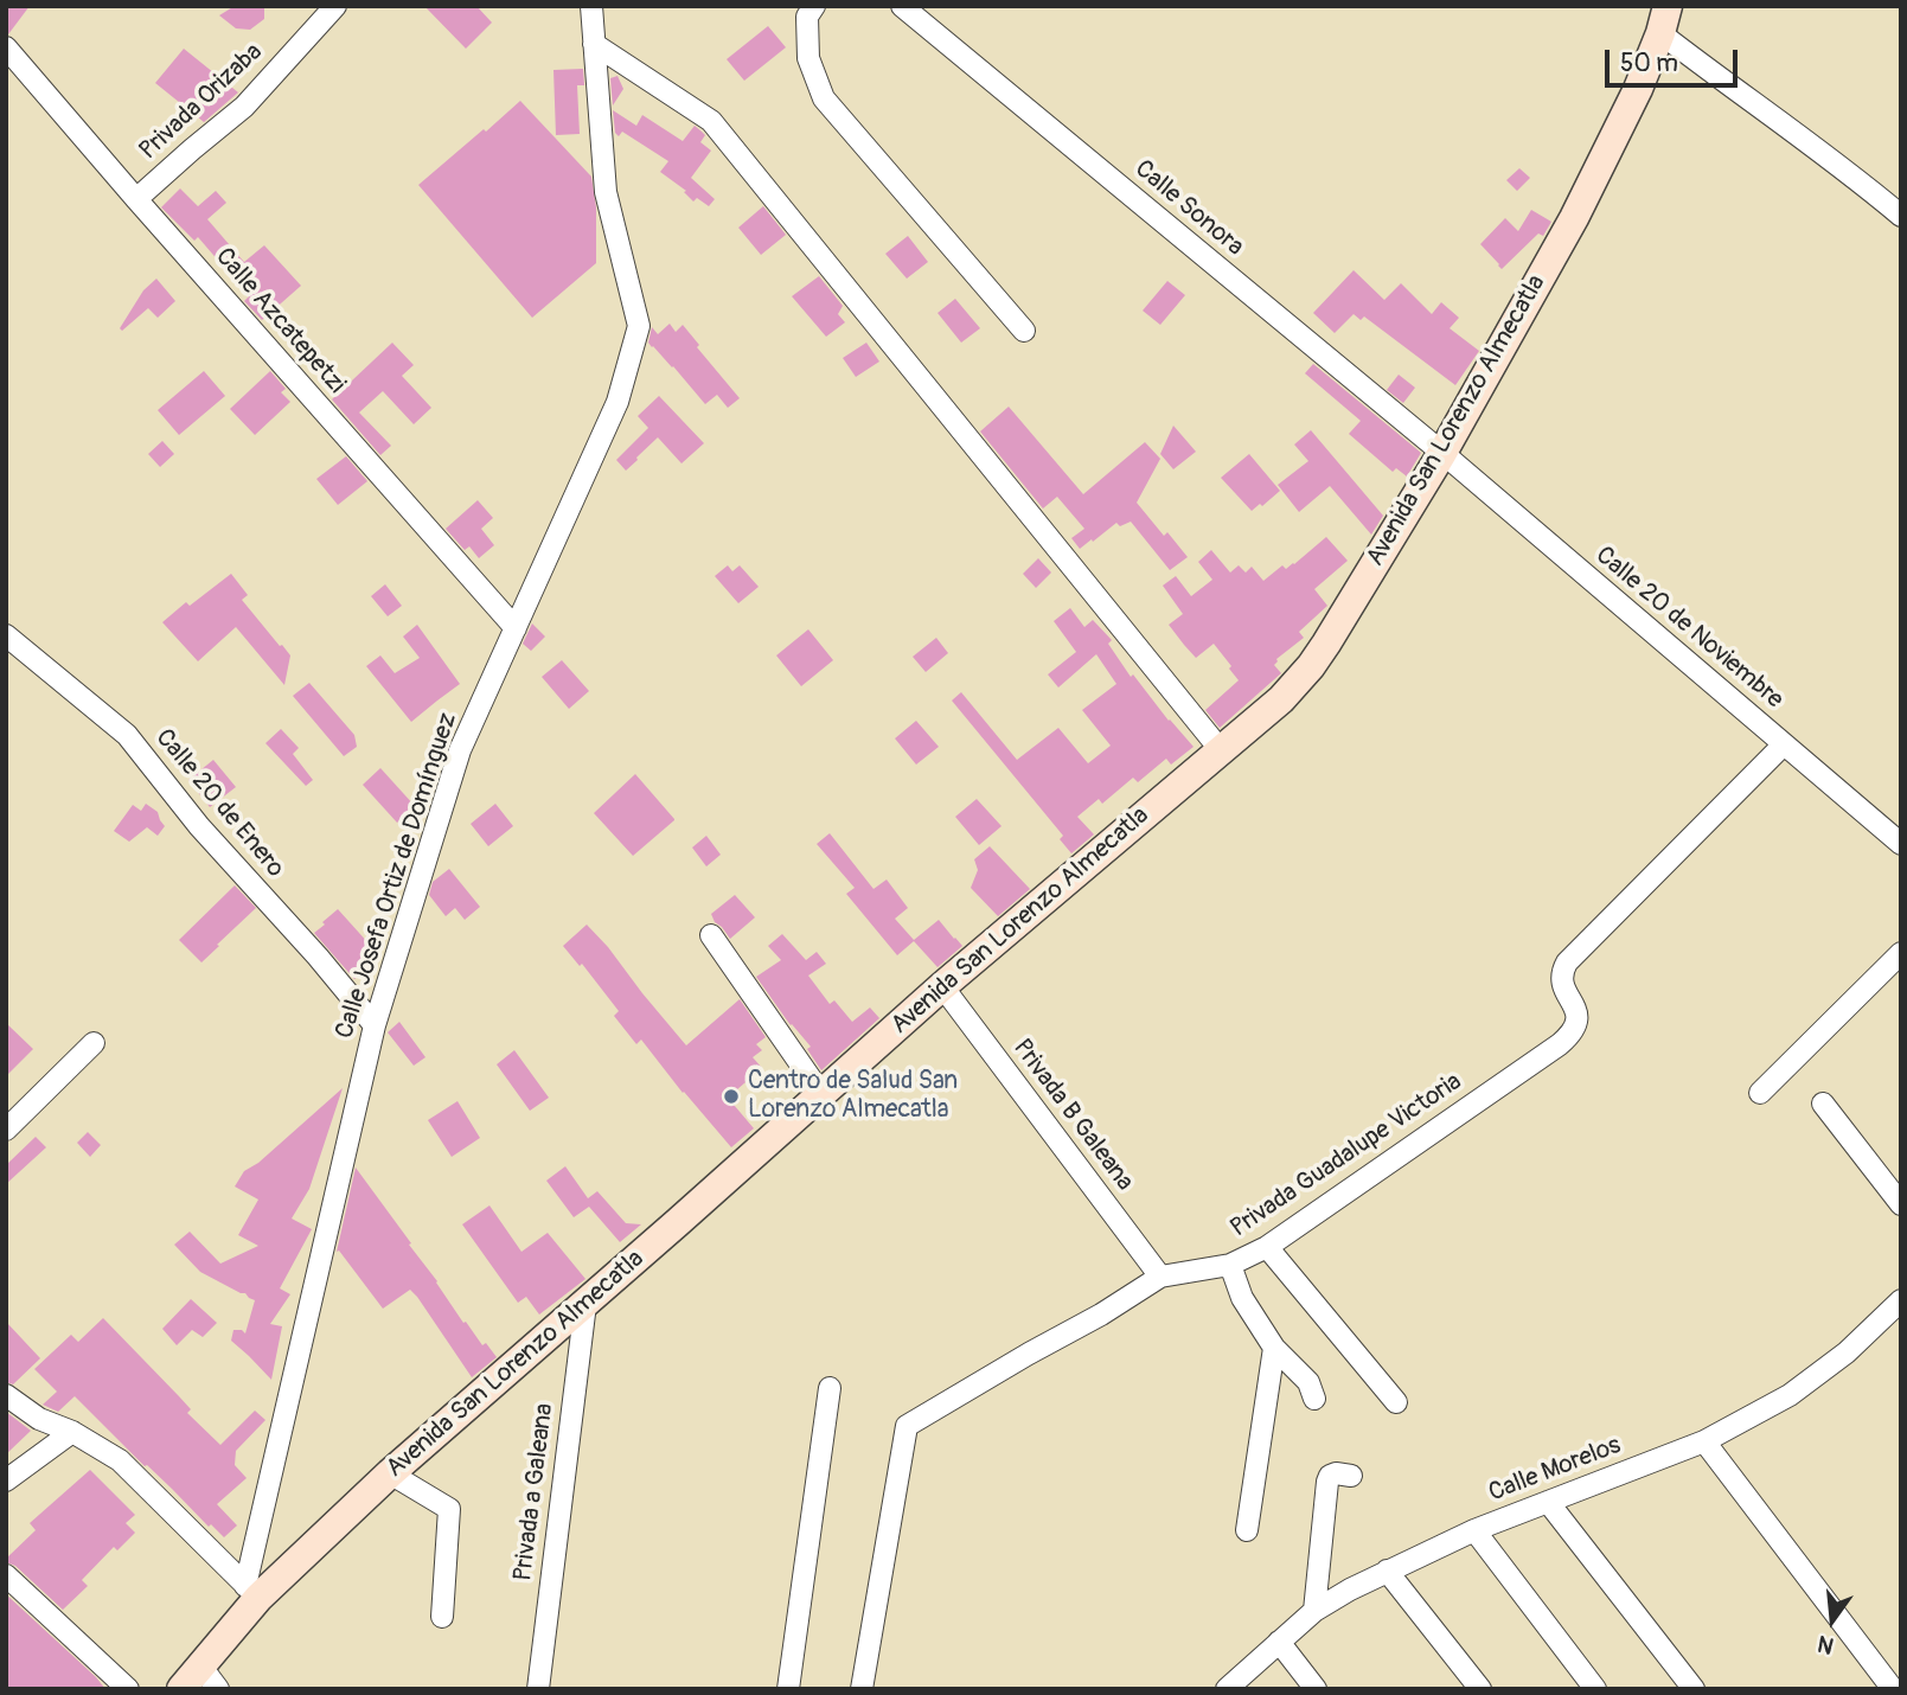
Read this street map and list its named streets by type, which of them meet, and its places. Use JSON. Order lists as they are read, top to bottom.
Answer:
{
  "streets": {
    "main road": ["Avenida San Lorenzo Almecatla"],
    "street": [
      "Privada Orizaba",
      "Calle Sonora",
      "Calle Azcatepetzi",
      "Calle 20 de Noviembre",
      "Calle 20 de Enero",
      "Calle Josefa Ortiz de Domínguez",
      "Privada B Galeana",
      "Privada Guadalupe Victoria",
      "Calle Morelos",
      "Privada a Galeana"
    ]
  },
  "crossings": [
    ["Privada Orizaba", "Calle Azcatepetzi"],
    ["Calle Sonora", "Avenida San Lorenzo Almecatla"],
    ["Calle Sonora", "Calle 20 de Noviembre"],
    ["Calle Azcatepetzi", "Calle Josefa Ortiz de Domínguez"],
    ["Avenida San Lorenzo Almecatla", "Calle 20 de Noviembre"],
    ["Avenida San Lorenzo Almecatla", "Calle Josefa Ortiz de Domínguez"],
    ["Avenida San Lorenzo Almecatla", "Privada B Galeana"],
    ["Avenida San Lorenzo Almecatla", "Privada a Galeana"],
    ["Calle 20 de Noviembre", "Privada Guadalupe Victoria"],
    ["Calle 20 de Enero", "Calle Josefa Ortiz de Domínguez"],
    ["Privada B Galeana", "Privada Guadalupe Victoria"]
  ],
  "places": ["Centro de Salud San Lorenzo Almecatla"],
  "scale_bar": "50 m",
  "north": "bottom"
}
